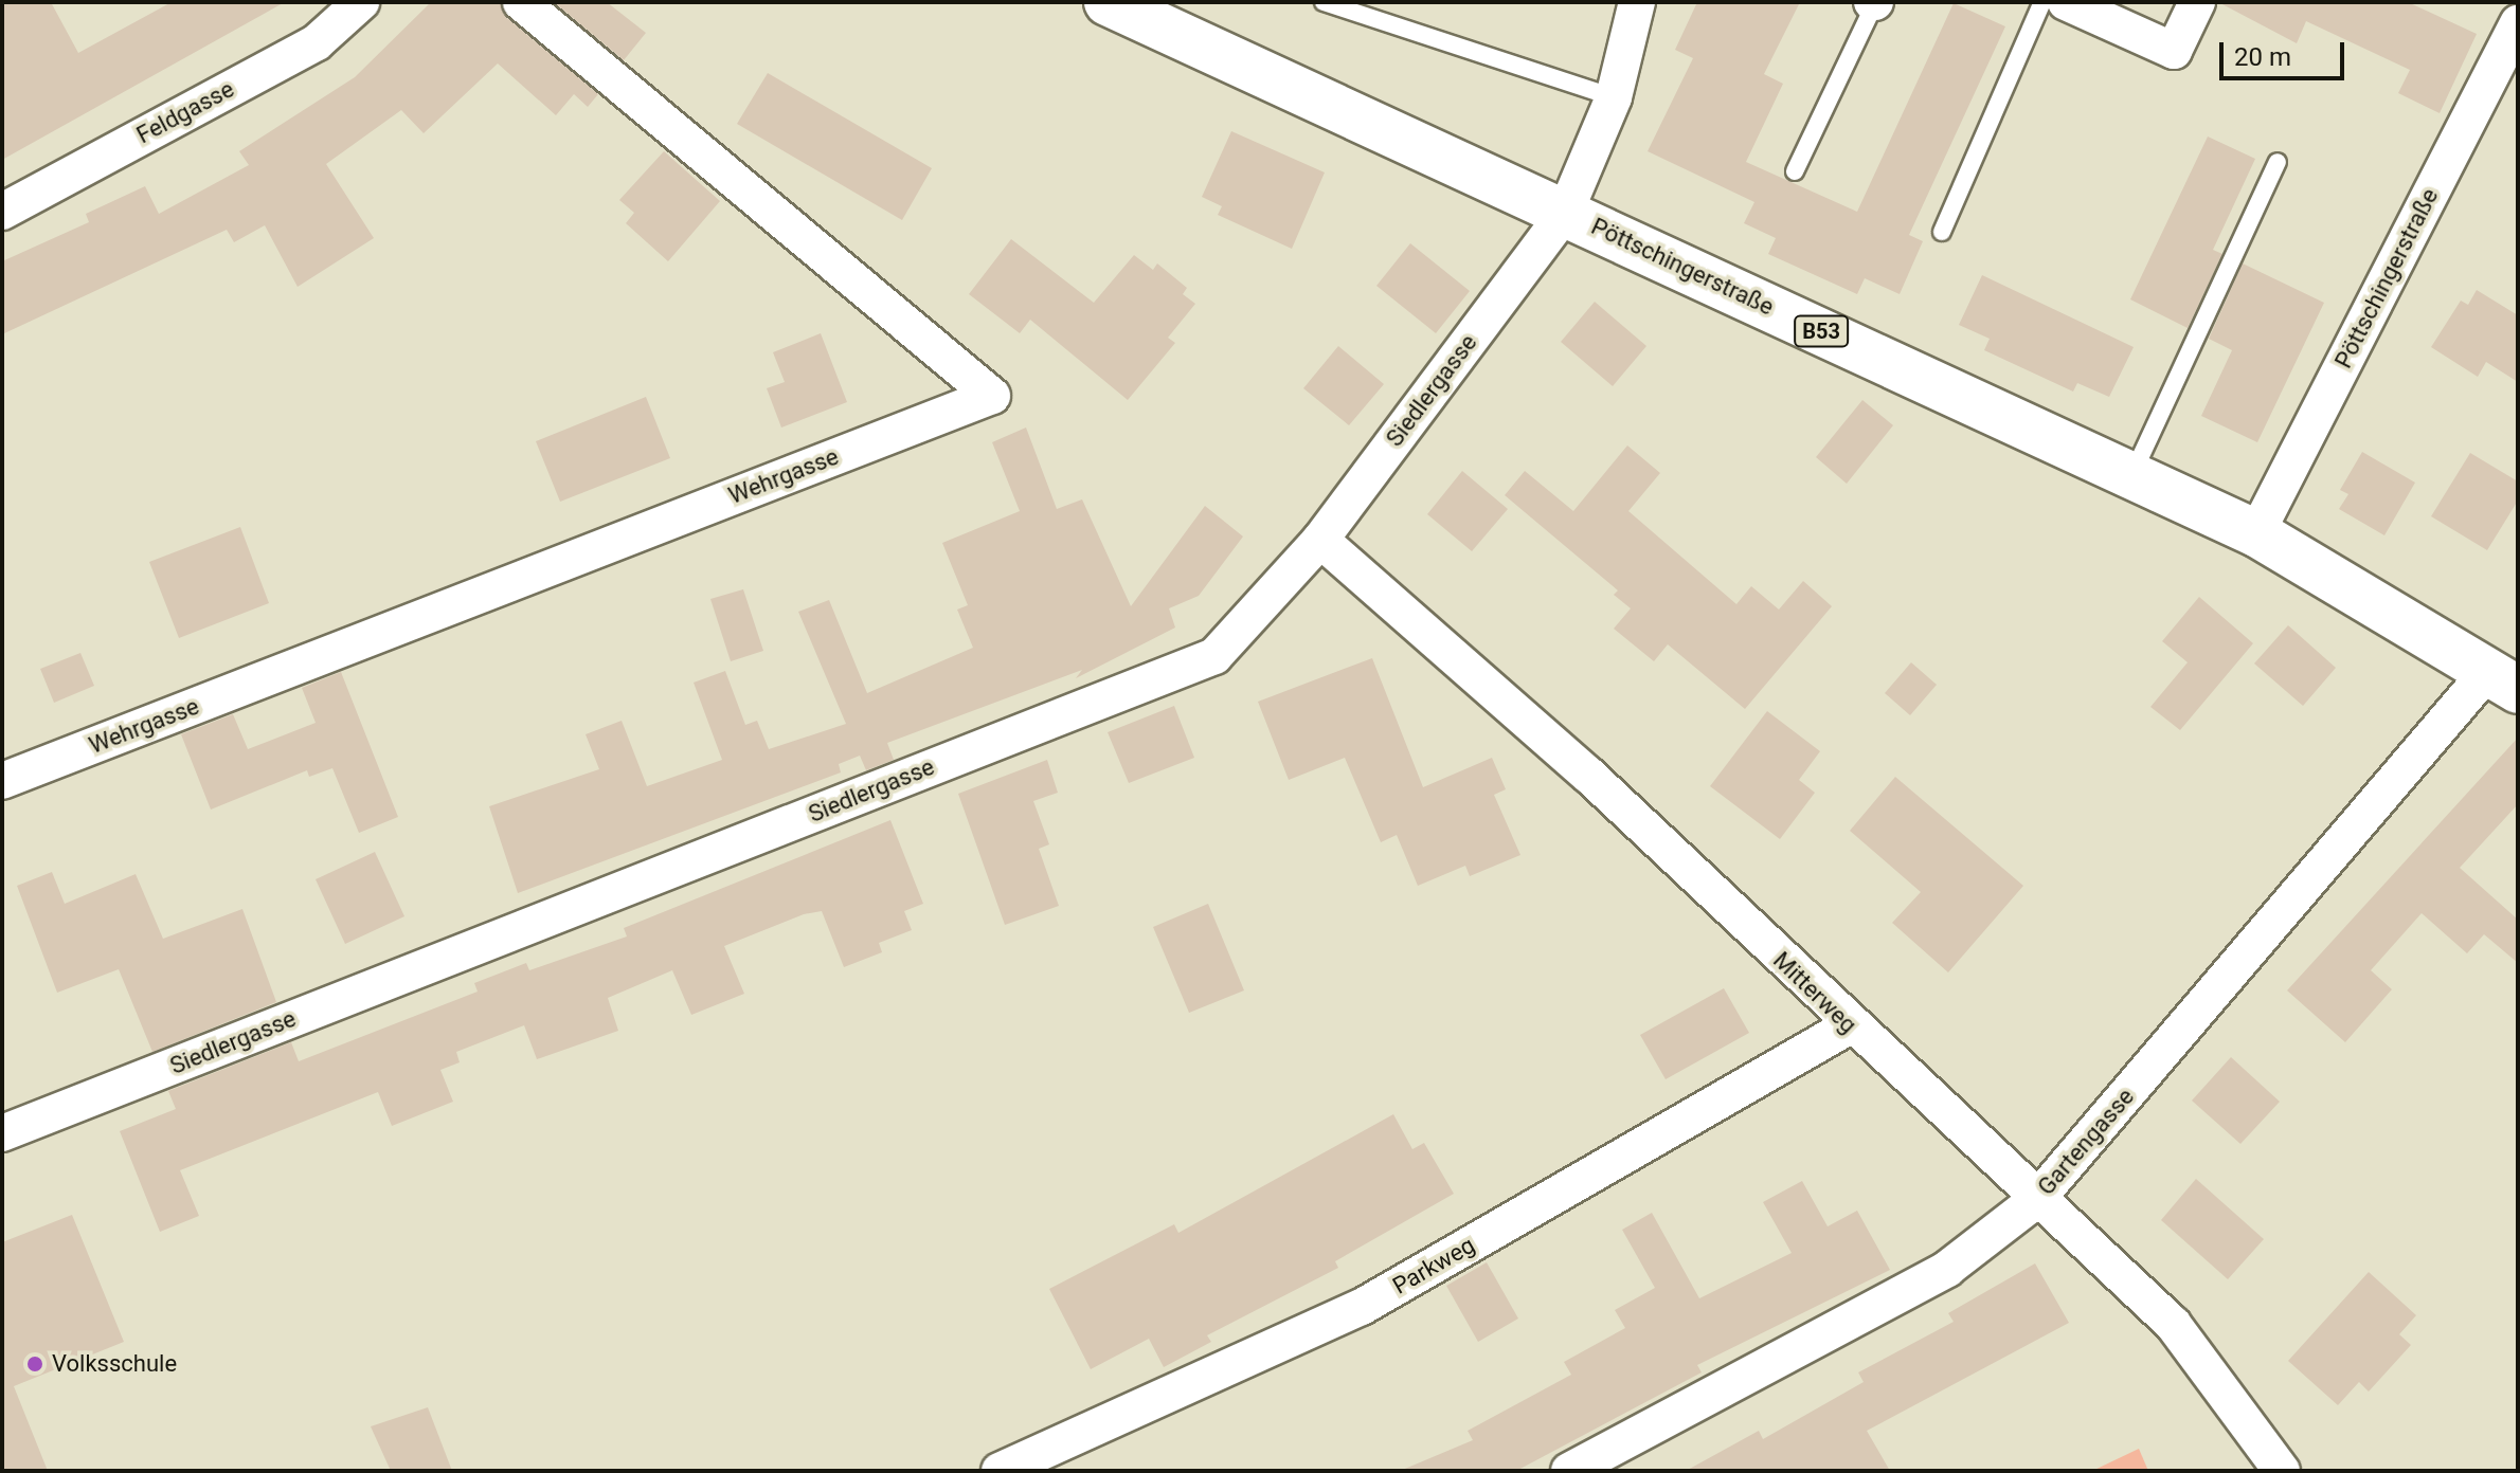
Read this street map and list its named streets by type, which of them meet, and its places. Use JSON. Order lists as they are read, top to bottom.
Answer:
{
  "streets": {
    "main road": ["Pöttschingerstraße", "B53"],
    "street": [
      "Feldgasse",
      "Siedlergasse",
      "Wehrgasse",
      "Mitterweg",
      "Gartengasse",
      "Parkweg"
    ]
  },
  "crossings": [
    ["Pöttschingerstraße", "Siedlergasse"],
    ["Pöttschingerstraße", "Gartengasse"],
    ["Siedlergasse", "Mitterweg"],
    ["Mitterweg", "Gartengasse"],
    ["Mitterweg", "Parkweg"]
  ],
  "places": ["Volksschule"],
  "scale_bar": "20 m"
}
